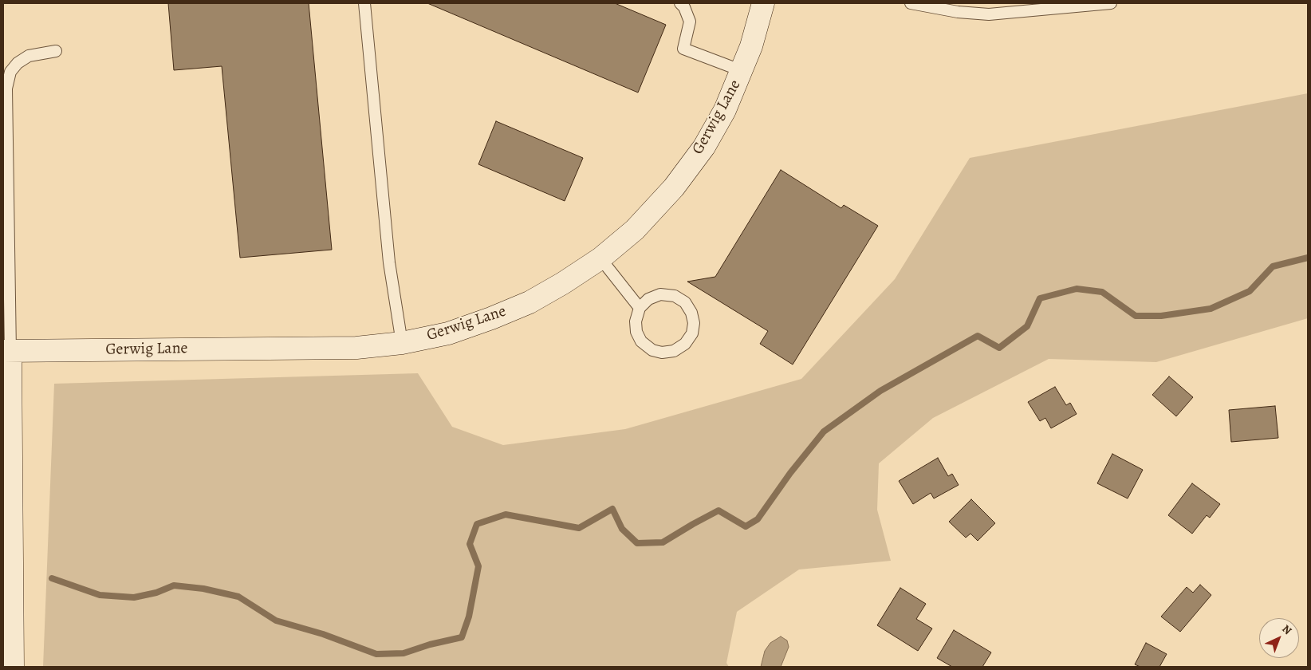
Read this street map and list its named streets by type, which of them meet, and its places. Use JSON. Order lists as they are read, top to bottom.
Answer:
{
  "streets": {
    "street": ["Gerwig Lane"]
  },
  "north": "top right"
}
